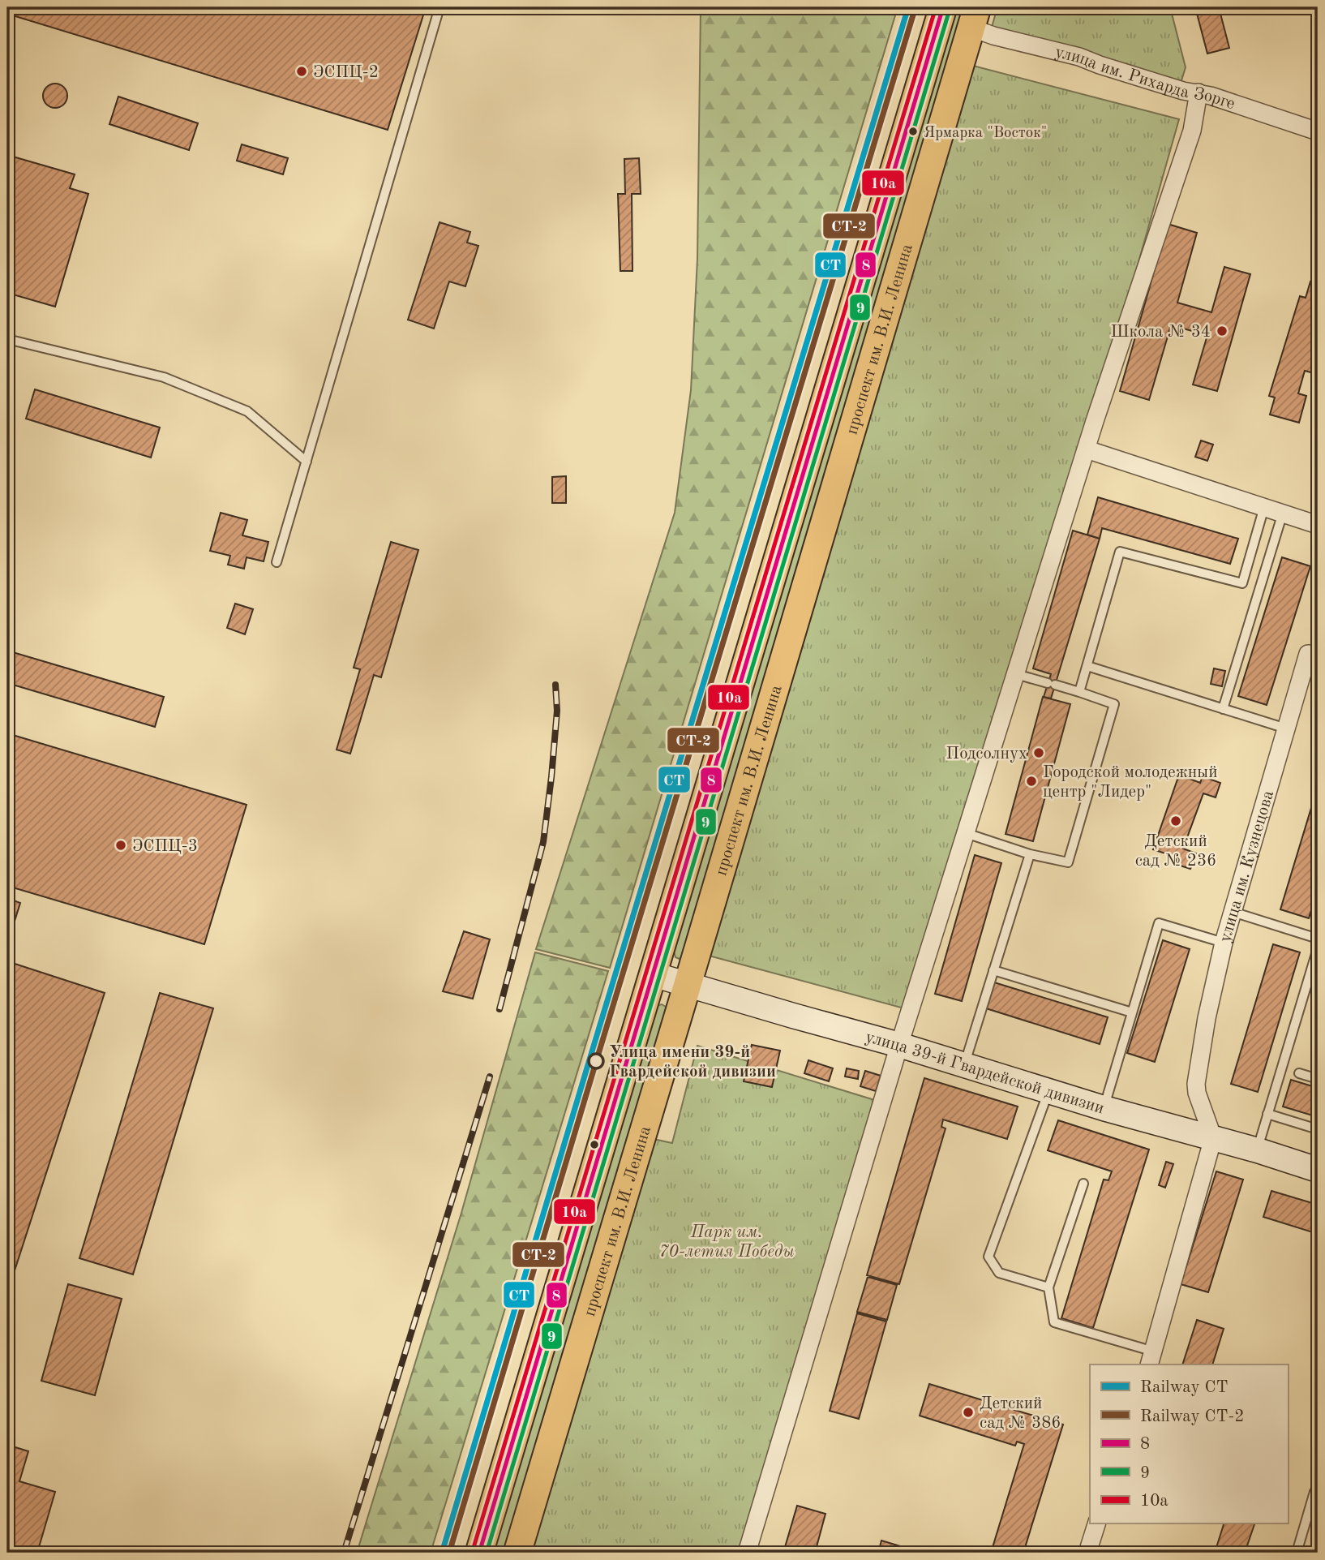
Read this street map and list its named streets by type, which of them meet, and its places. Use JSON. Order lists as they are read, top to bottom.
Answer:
{
  "streets": {
    "main road": ["проспект им. В.И. Ленина", "улица 39-й Гвардейской дивизии"],
    "street": ["улица им. Рихарда Зорге", "улица им. Кузнецова"]
  },
  "crossings": [
    ["улица им. Рихарда Зорге", "проспект им. В.И. Ленина"],
    ["проспект им. В.И. Ленина", "улица 39-й Гвардейской дивизии"],
    ["улица им. Кузнецова", "улица 39-й Гвардейской дивизии"]
  ],
  "parks": ["Парк им. 70-летия Победы"],
  "places": [
    "ЭСПЦ-2",
    "Ярмарка \"Восток\"",
    "Школа № 34",
    "Подсолнух",
    "Городской молодежный центр \"Лидер\"",
    "Детский сад № 236",
    "ЭСПЦ-3",
    "Улица имени 39-й Гвардейской дивизии",
    "Детский сад № 386"
  ],
  "lines": [
    "rail line СТ",
    "transit line 8",
    "transit line 10а",
    "rail line СТ-2",
    "transit line 9"
  ],
  "legend": [
    "Railway СТ",
    "Railway СТ-2",
    "8",
    "9",
    "10а"
  ]
}
